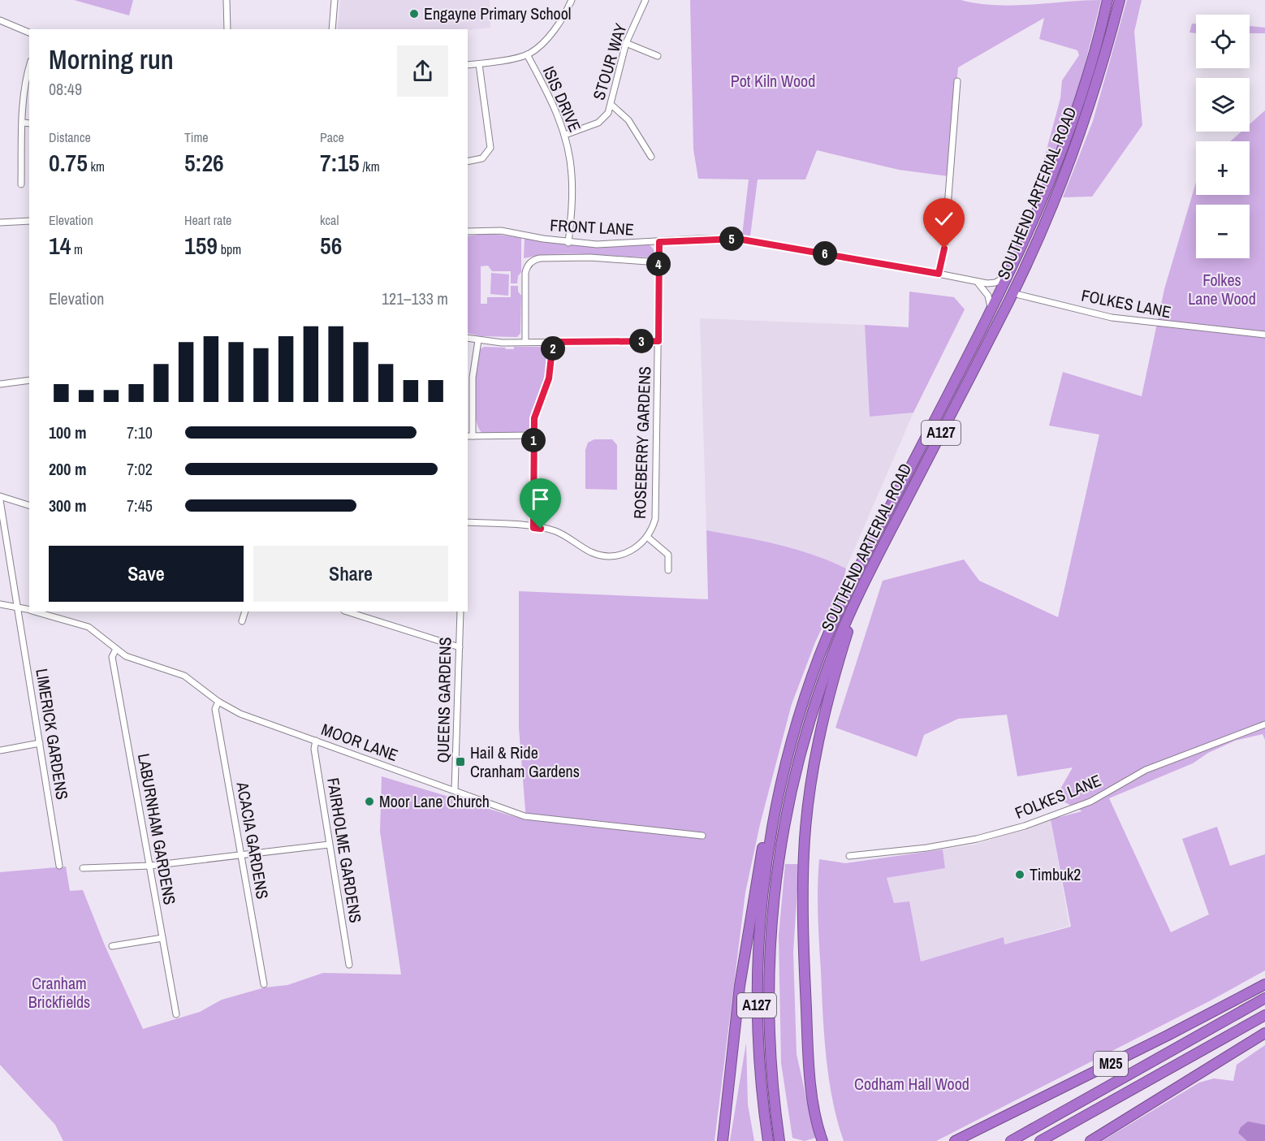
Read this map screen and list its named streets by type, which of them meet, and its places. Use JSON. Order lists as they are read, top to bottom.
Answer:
{
  "streets": {
    "highway": ["SOUTHEND ARTERIAL ROAD", "A127", "M25"],
    "street": [
      "STOUR WAY",
      "ISIS DRIVE",
      "FRONT LANE",
      "FOLKES LANE",
      "ROSEBERRY GARDENS",
      "QUEENS GARDENS",
      "LIMERICK GARDENS",
      "MOOR LANE",
      "LABURNHAM GARDENS",
      "ACACIA GARDENS",
      "FAIRHOLME GARDENS"
    ]
  },
  "crossings": [
    ["STOUR WAY", "ISIS DRIVE"],
    ["ISIS DRIVE", "FRONT LANE"],
    ["SOUTHEND ARTERIAL ROAD", "FRONT LANE"],
    ["SOUTHEND ARTERIAL ROAD", "FOLKES LANE"],
    ["FRONT LANE", "ROSEBERRY GARDENS"],
    ["QUEENS GARDENS", "MOOR LANE"],
    ["LIMERICK GARDENS", "MOOR LANE"],
    ["MOOR LANE", "LABURNHAM GARDENS"],
    ["MOOR LANE", "ACACIA GARDENS"],
    ["MOOR LANE", "FAIRHOLME GARDENS"]
  ],
  "parks": [
    "Pot Kiln Wood",
    "Folkes Lane Wood",
    "Cranham Brickfields",
    "Codham Hall Wood"
  ],
  "places": {
    "other": ["Engayne Primary School", "Moor Lane Church", "Timbuk2"],
    "transit": ["Hail & Ride Cranham Gardens"]
  },
  "page": {
    "map_buttons": ["+", "−"],
    "heading": ["Morning run", "08:49"],
    "stats": [
      ["Distance", "0.75 km"],
      ["Time", "5:26"],
      ["Pace", "7:15 /km"],
      ["Elevation", "14 m"],
      ["Heart rate", "159 bpm"],
      ["kcal", "56"]
    ],
    "pins": [
      "5",
      "6",
      "4",
      "3",
      "2",
      "1"
    ],
    "chart": ["Elevation", "121–133 m"],
    "list": [
      {
        "name": "100 m",
        "note": "7:10"
      },
      {
        "name": "200 m",
        "note": "7:02"
      },
      {
        "name": "300 m",
        "note": "7:45"
      }
    ],
    "buttons": ["Save", "Share"]
  }
}
